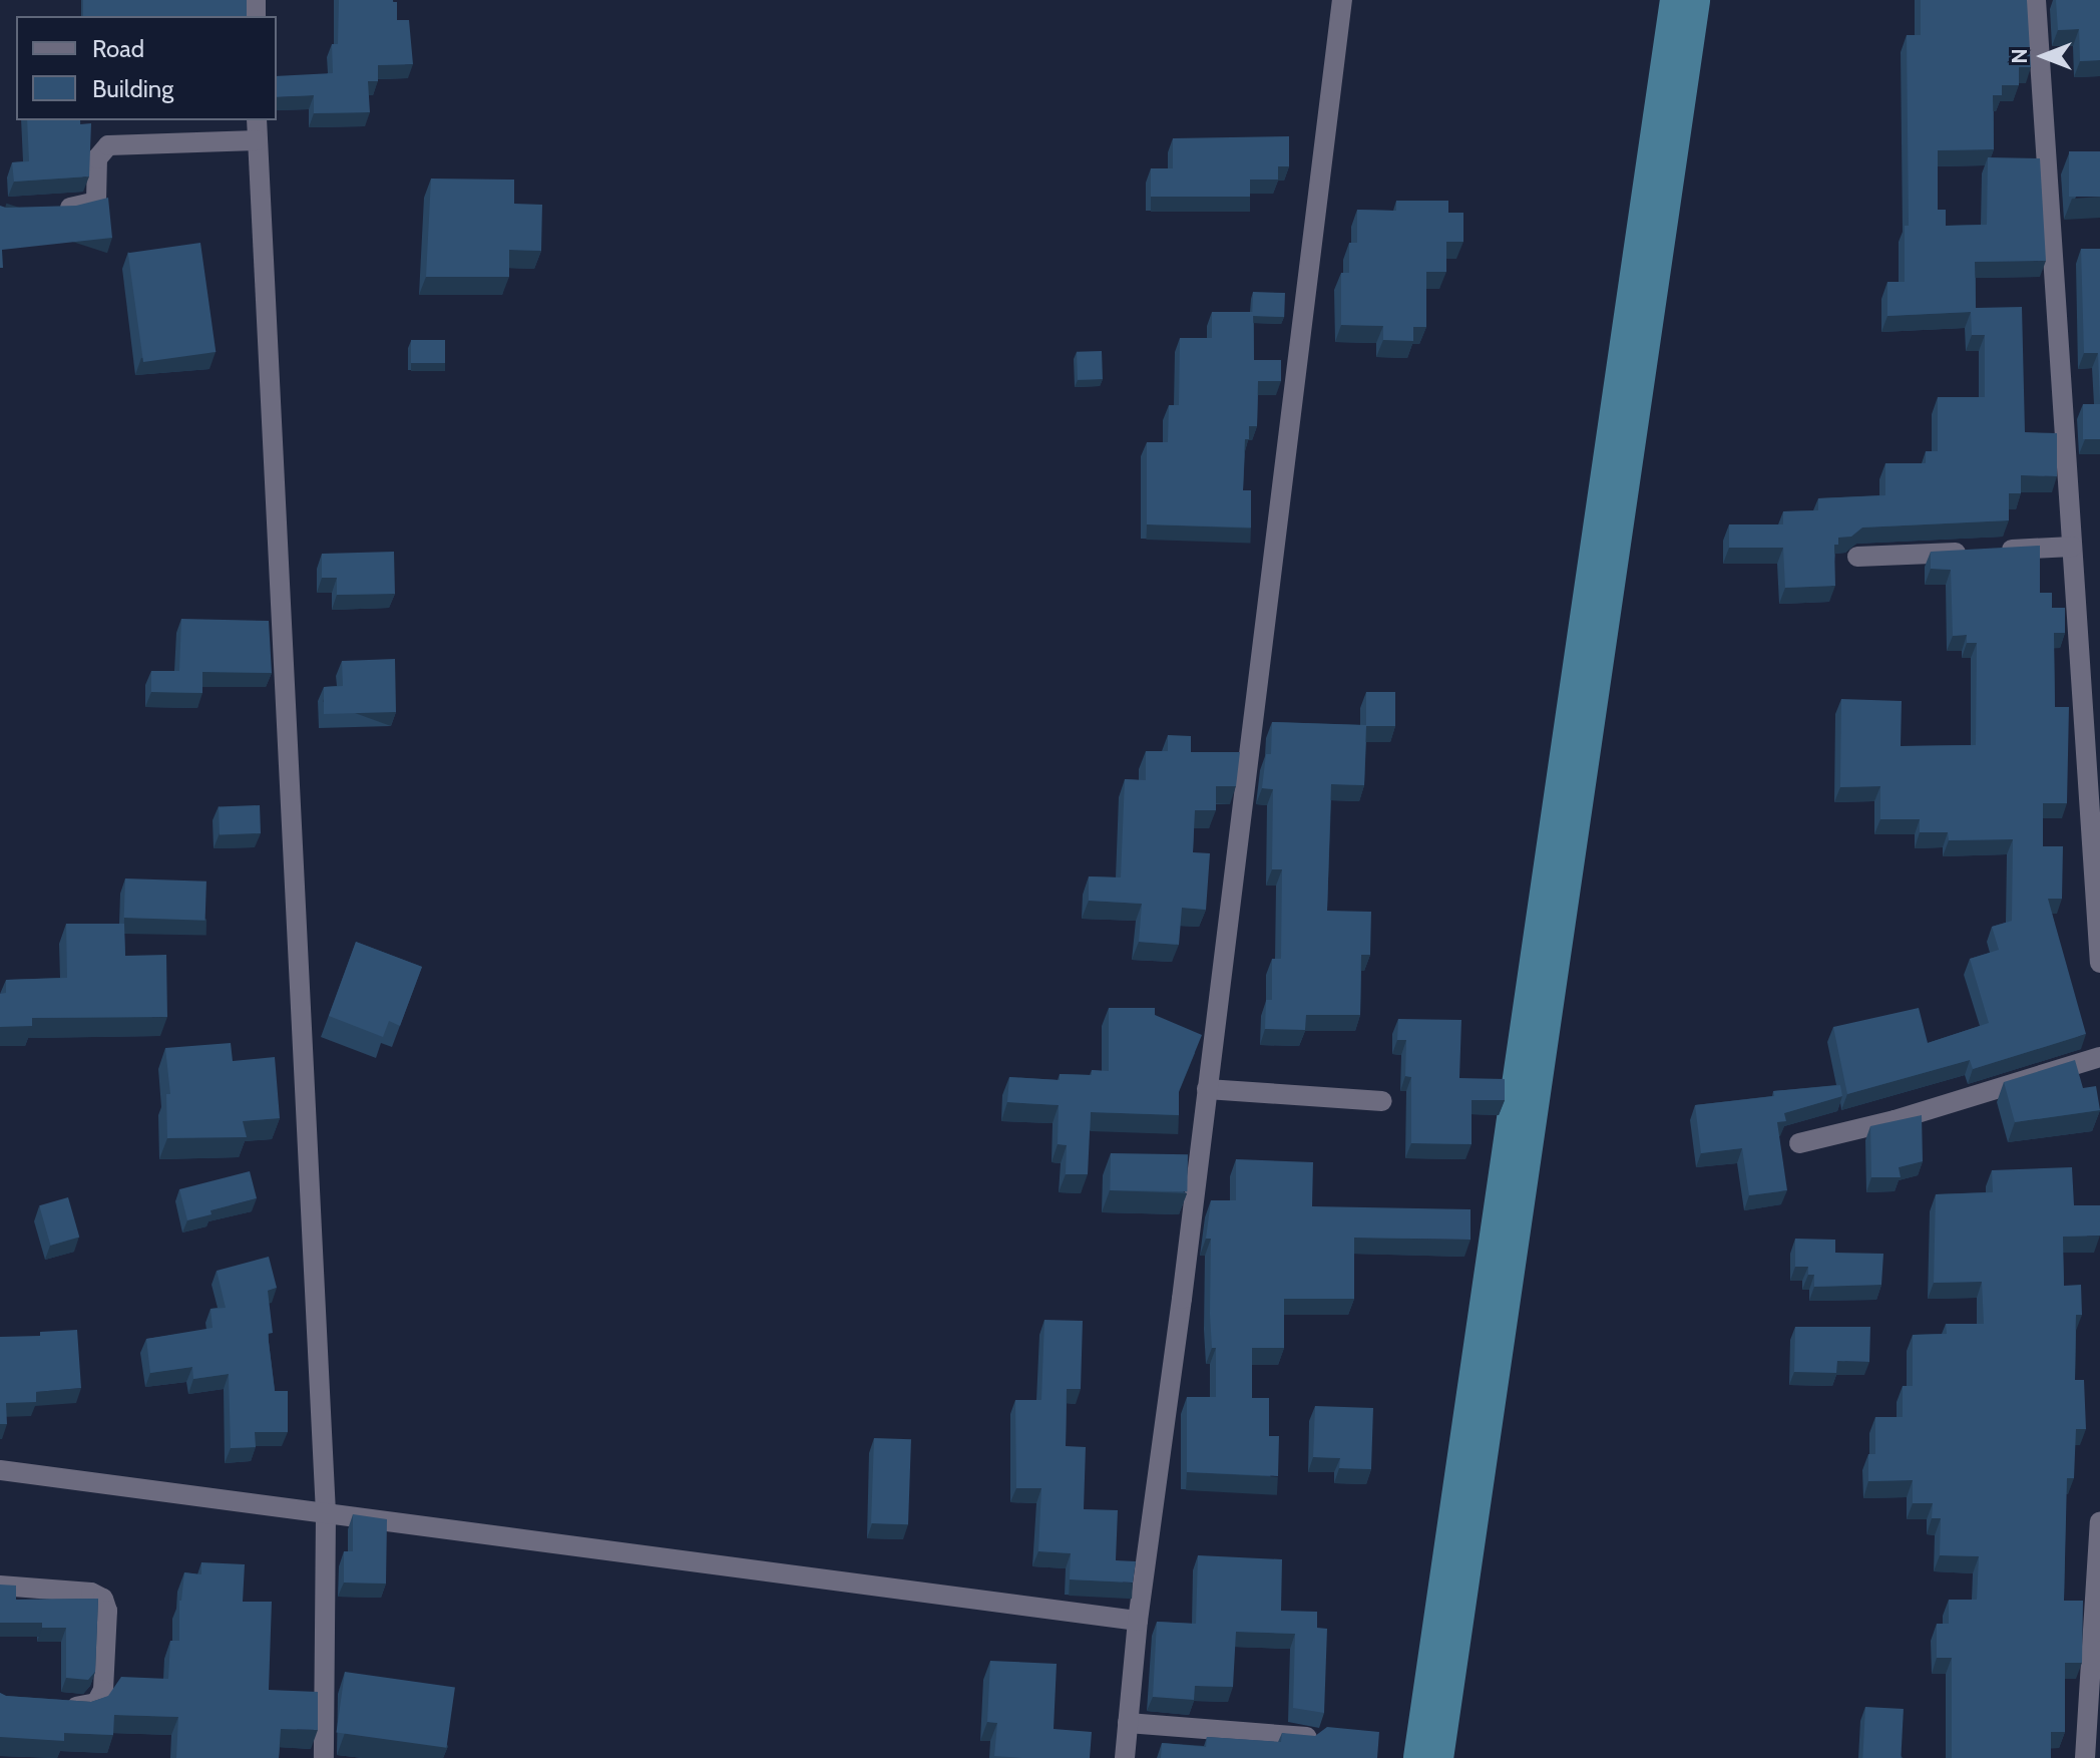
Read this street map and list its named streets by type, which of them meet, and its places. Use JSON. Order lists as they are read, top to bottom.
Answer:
{
  "legend": ["Road", "Building"],
  "north": "left"
}
